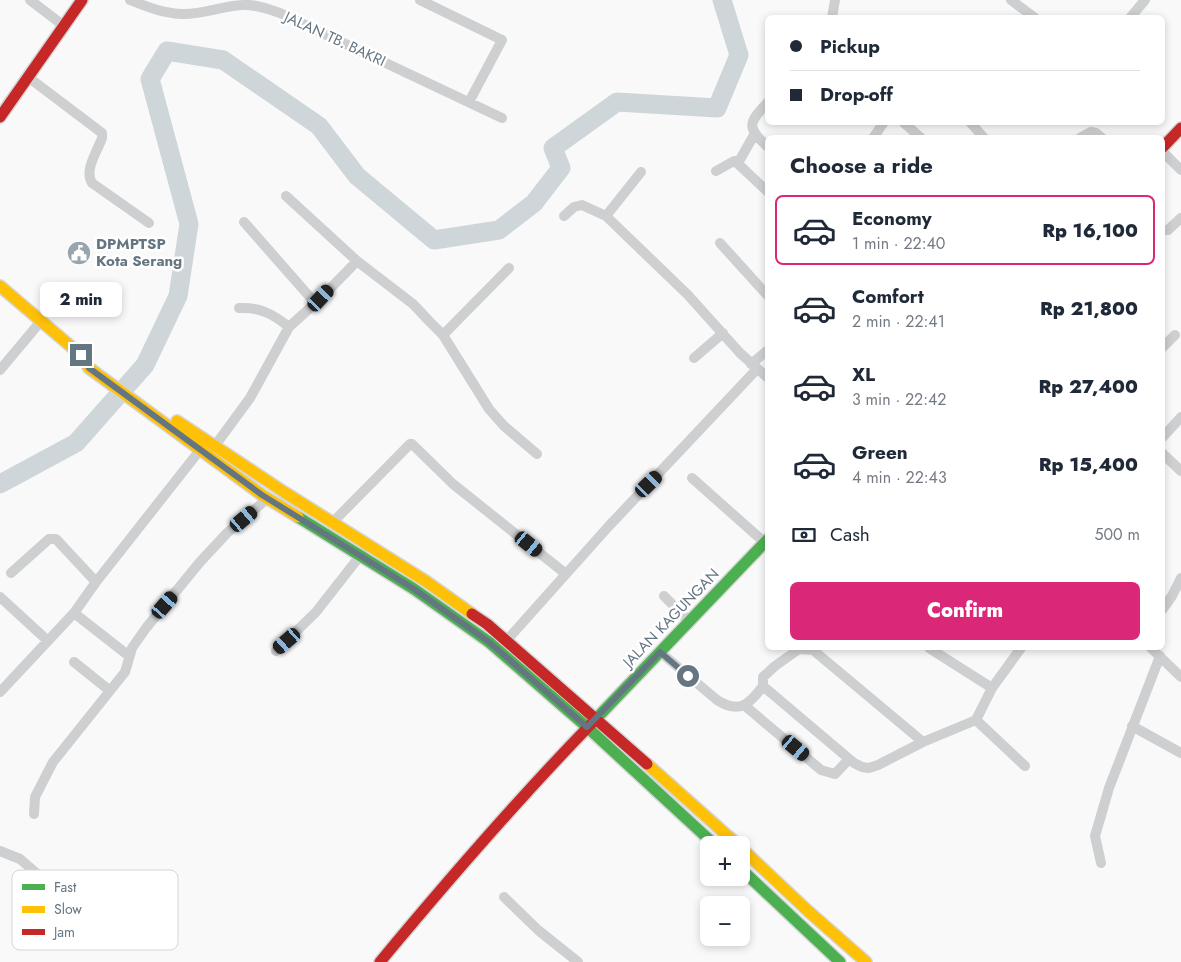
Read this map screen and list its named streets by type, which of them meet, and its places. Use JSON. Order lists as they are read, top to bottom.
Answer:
{
  "streets": {
    "main road": ["JALAN KAGUNGAN"],
    "street": ["JALAN TB. BAKRI"]
  },
  "places": {
    "public building": ["DPMPTSP Kota Serang"]
  },
  "legend": ["Fast", "Slow", "Jam"],
  "page": {
    "banner": ["Pickup", "Drop-off"],
    "heading": "Choose a ride",
    "list": [
      {
        "name": "Economy",
        "note": "1 min · 22:40",
        "value": "Rp 16,100"
      },
      {
        "name": "Comfort",
        "note": "2 min · 22:41",
        "value": "Rp 21,800"
      },
      {
        "name": "XL",
        "note": "3 min · 22:42",
        "value": "Rp 27,400"
      },
      {
        "name": "Green",
        "note": "4 min · 22:43",
        "value": "Rp 15,400"
      }
    ],
    "bubble": "2 min",
    "pay": ["Cash", "500 m"],
    "buttons": "Confirm",
    "map_buttons": ["+", "−"]
  }
}
